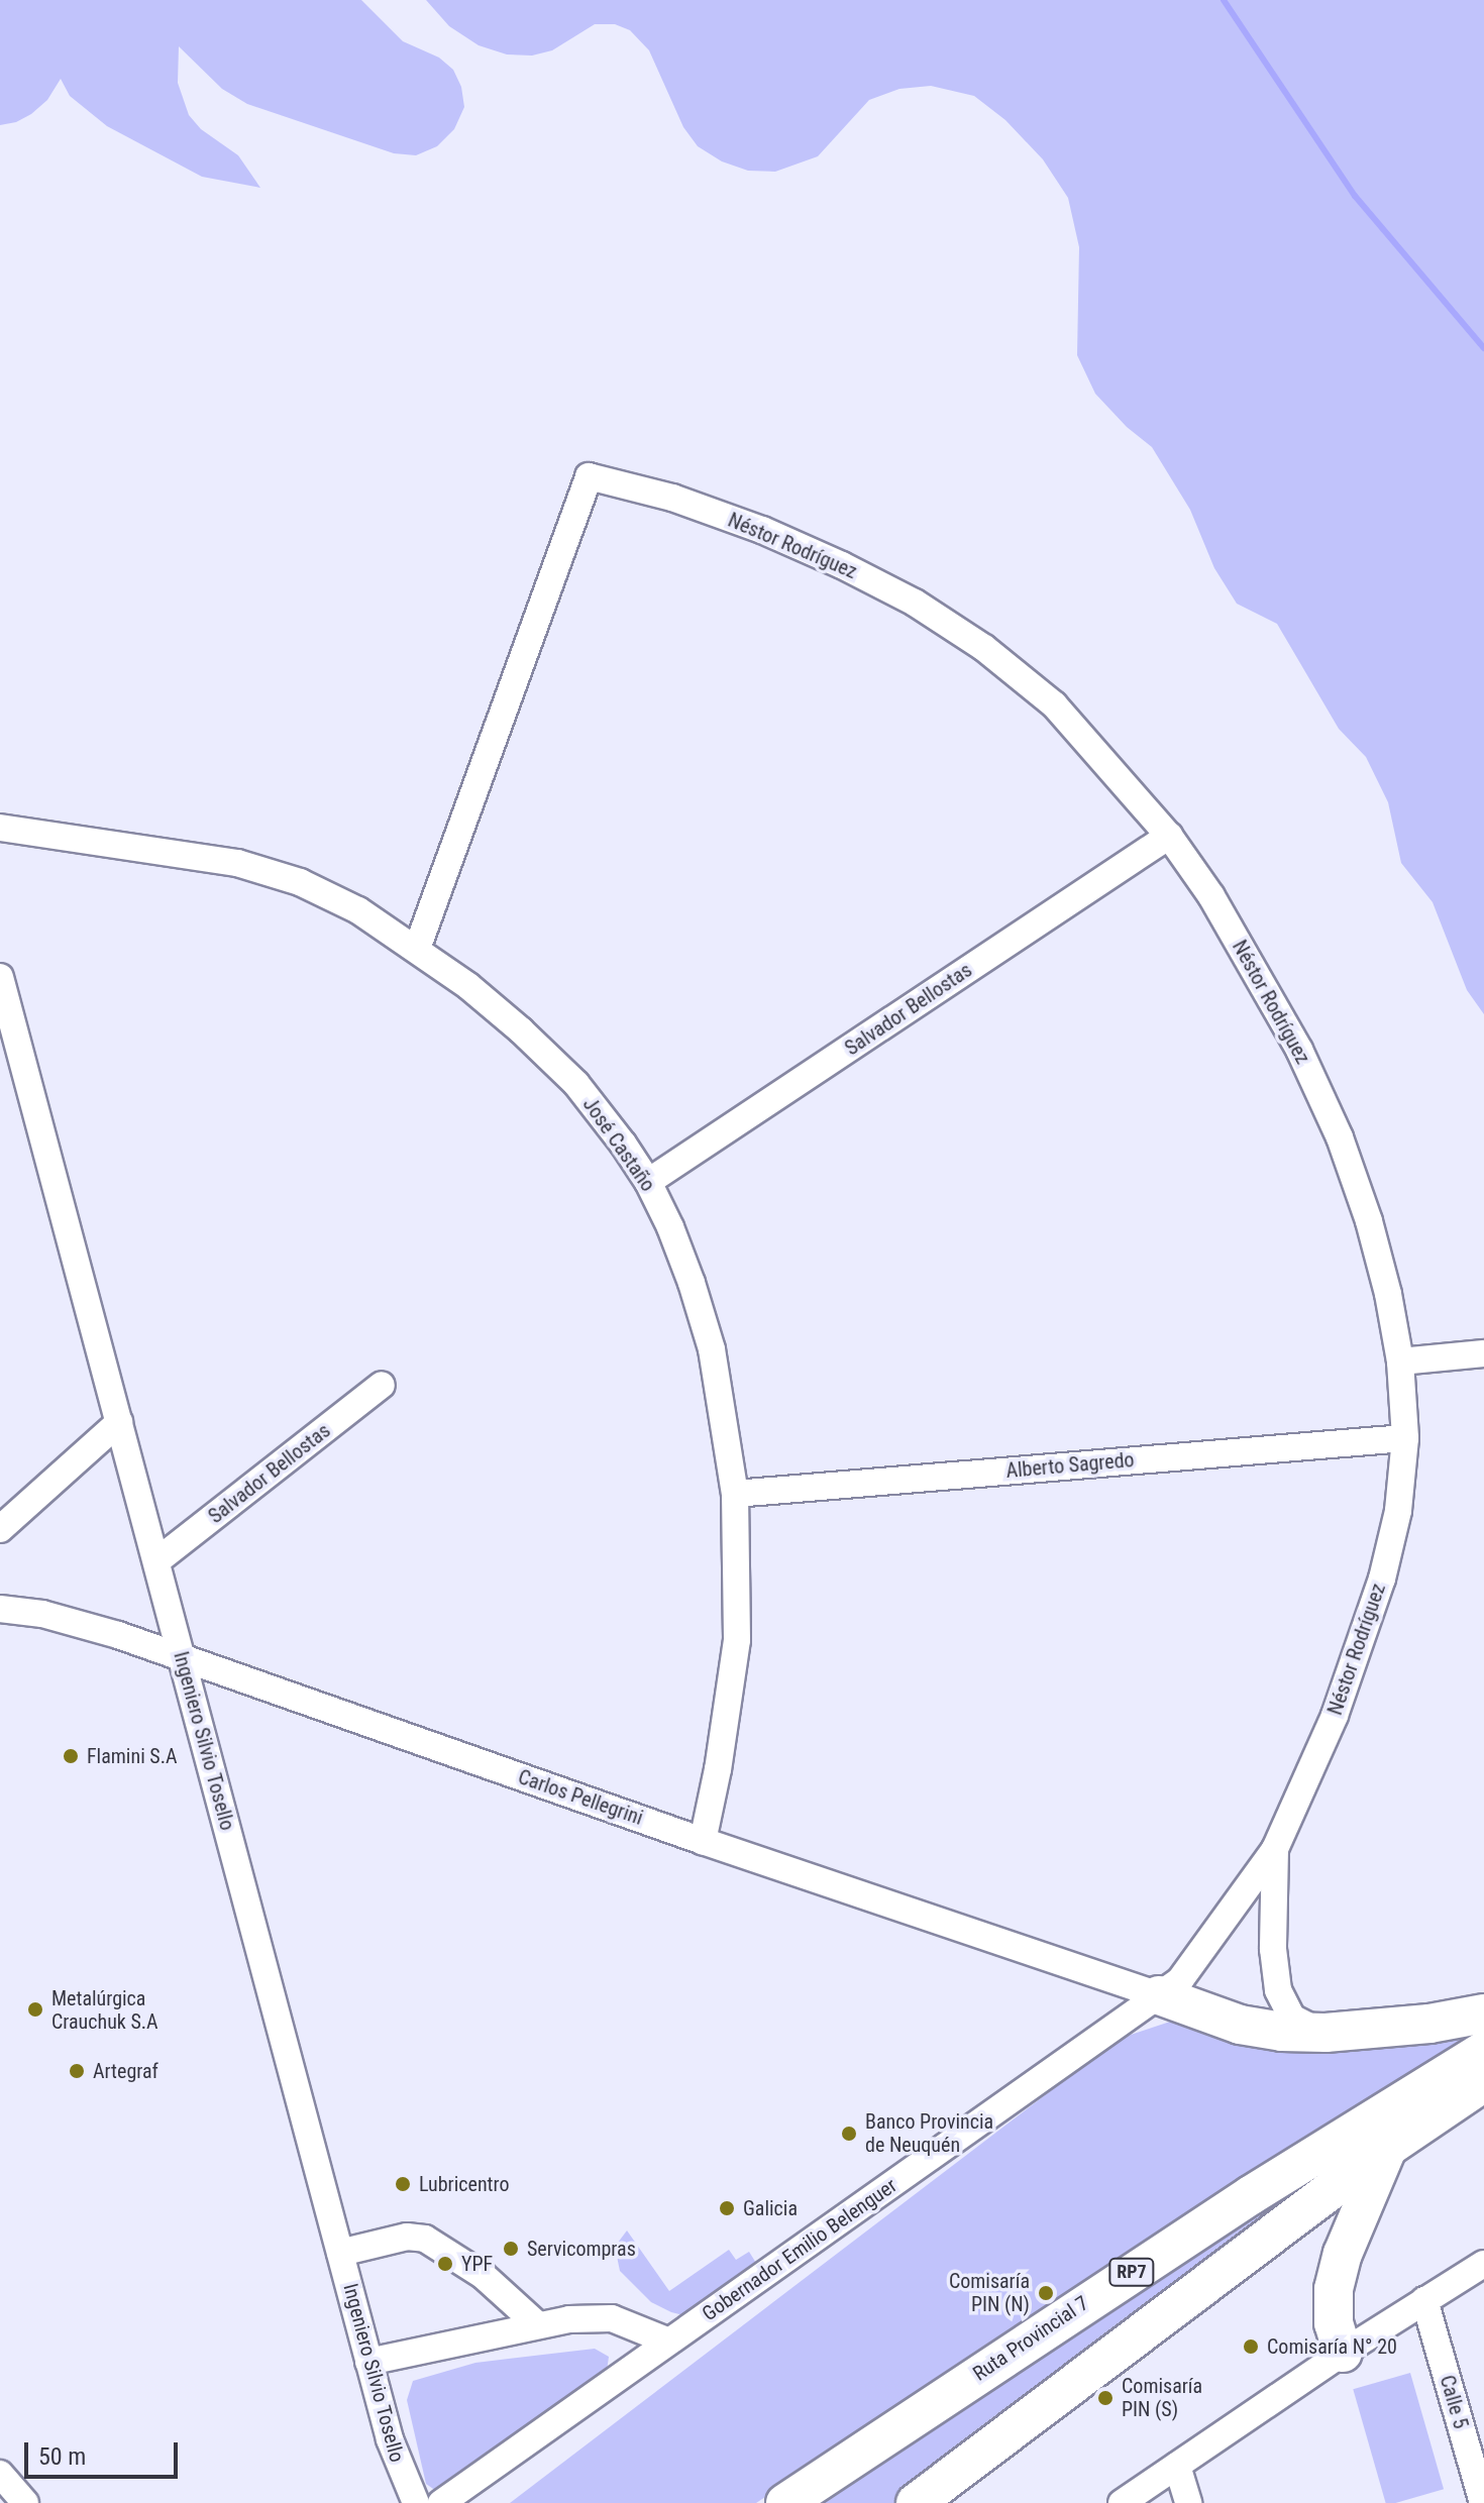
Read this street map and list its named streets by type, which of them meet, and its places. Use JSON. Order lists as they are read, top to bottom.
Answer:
{
  "streets": {
    "highway": ["RP7", "Ruta Provincial 7"],
    "street": [
      "Néstor Rodríguez",
      "Salvador Bellostas",
      "José Castaño",
      "Alberto Sagredo",
      "Ingeniero Silvio Tosello",
      "Carlos Pellegrini",
      "Gobernador Emilio Belenguer",
      "Calle 5"
    ]
  },
  "crossings": [
    ["Néstor Rodríguez", "Salvador Bellostas"],
    ["Néstor Rodríguez", "José Castaño"],
    ["Néstor Rodríguez", "Alberto Sagredo"],
    ["Néstor Rodríguez", "Carlos Pellegrini"],
    ["Néstor Rodríguez", "Gobernador Emilio Belenguer"],
    ["Salvador Bellostas", "José Castaño"],
    ["Salvador Bellostas", "Ingeniero Silvio Tosello"],
    ["José Castaño", "Alberto Sagredo"],
    ["José Castaño", "Carlos Pellegrini"],
    ["Ingeniero Silvio Tosello", "Carlos Pellegrini"],
    ["Carlos Pellegrini", "Gobernador Emilio Belenguer"]
  ],
  "places": [
    "Flamini S.A",
    "Metalúrgica Crauchuk S.A",
    "Artegraf",
    "Banco Provincia de Neuquén",
    "Lubricentro",
    "Galicia",
    "Servicompras",
    "YPF",
    "Comisaría PIN (N)",
    "Comisaría N° 20",
    "Comisaría PIN (S)"
  ],
  "scale_bar": "50 m"
}
